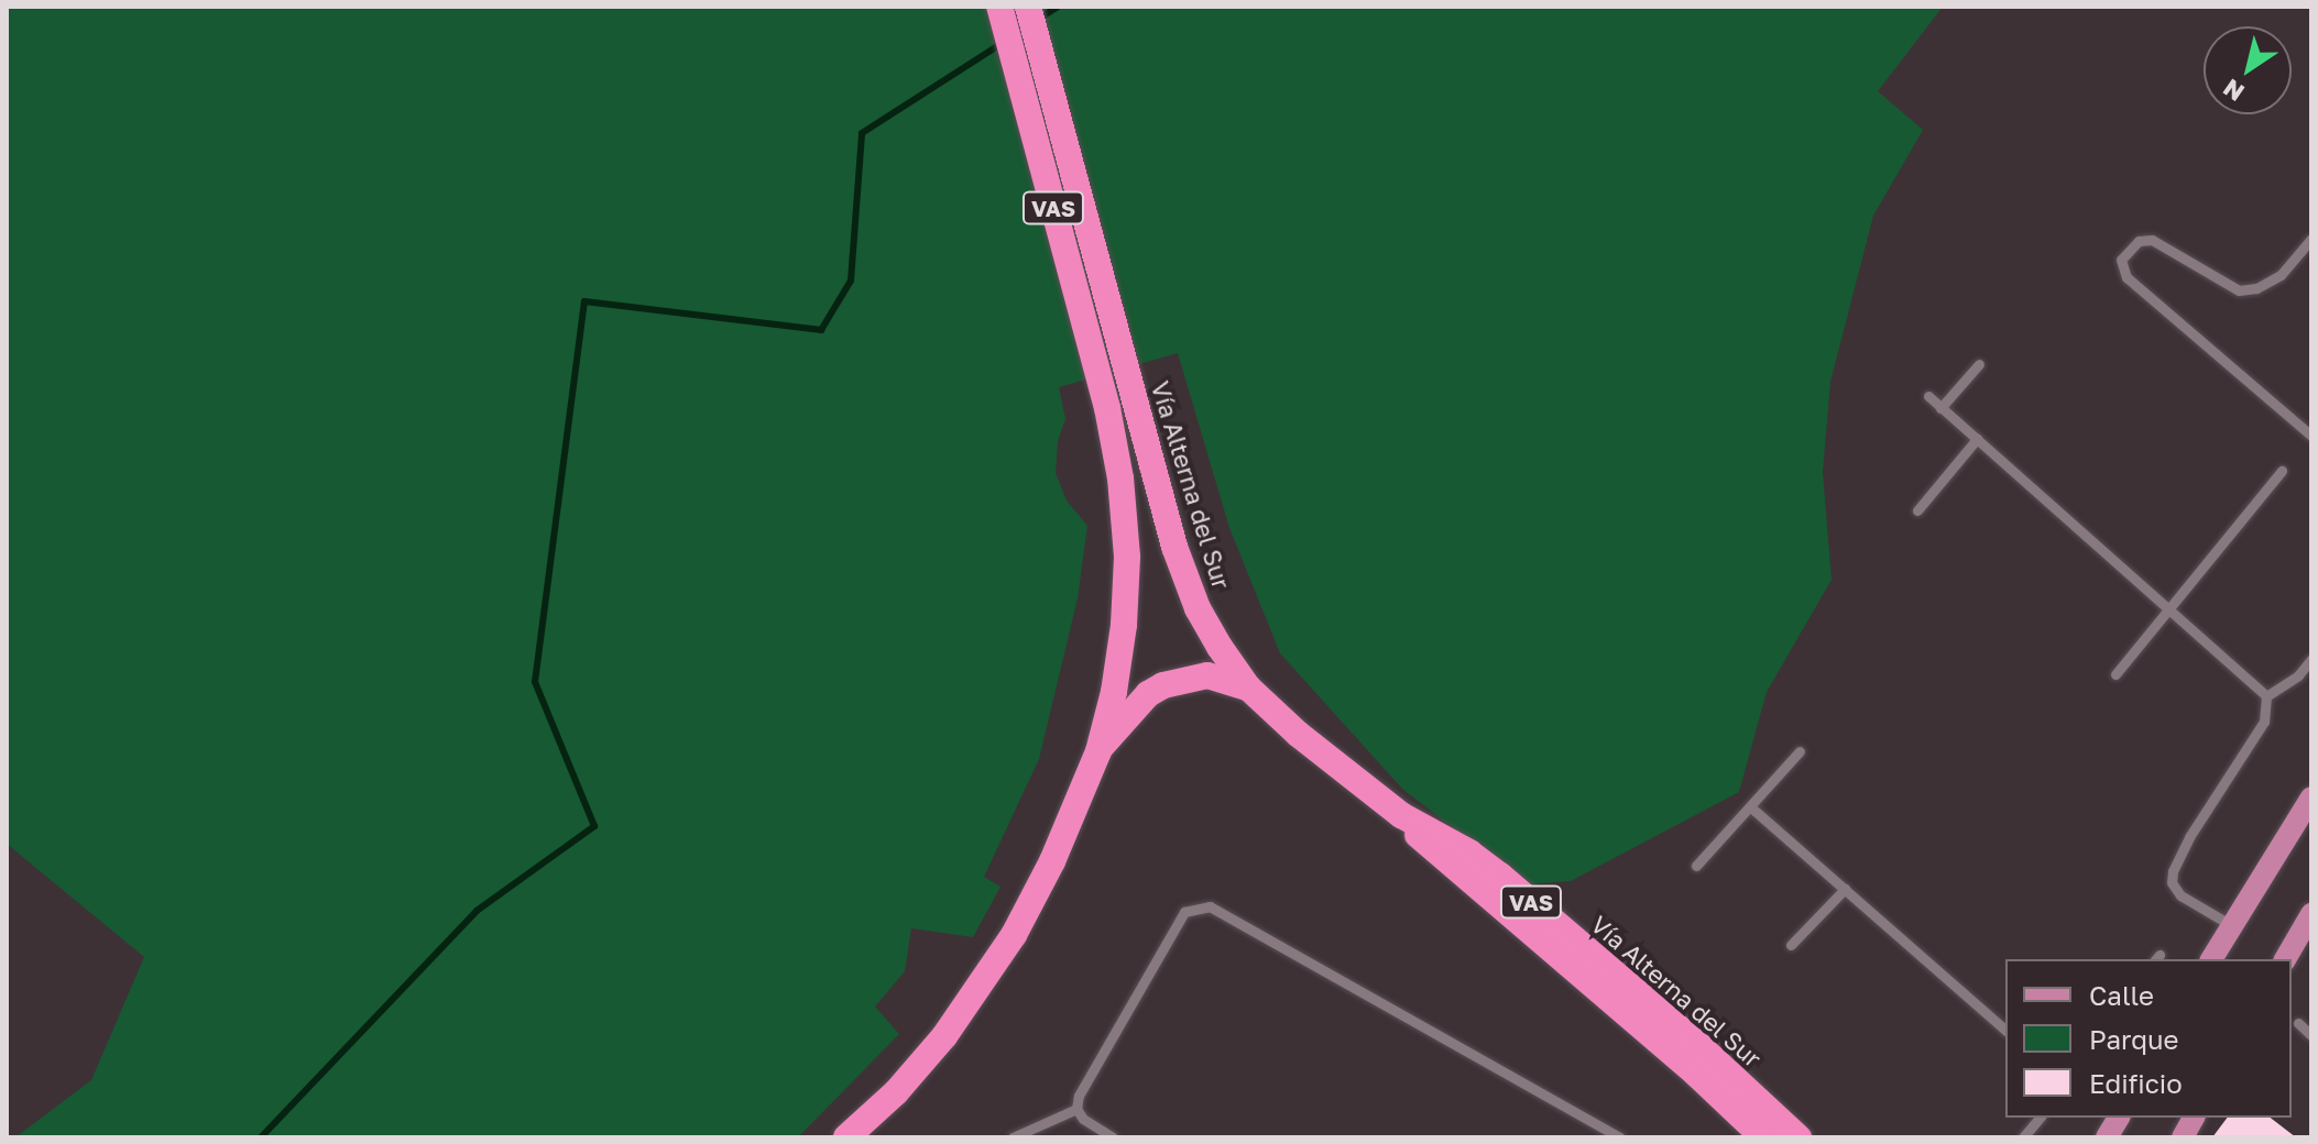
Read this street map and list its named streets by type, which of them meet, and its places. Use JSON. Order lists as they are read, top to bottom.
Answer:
{
  "streets": {
    "highway": ["VAS", "Vía Alterna del Sur"]
  },
  "legend": ["Calle", "Parque", "Edificio"],
  "north": "bottom left"
}
